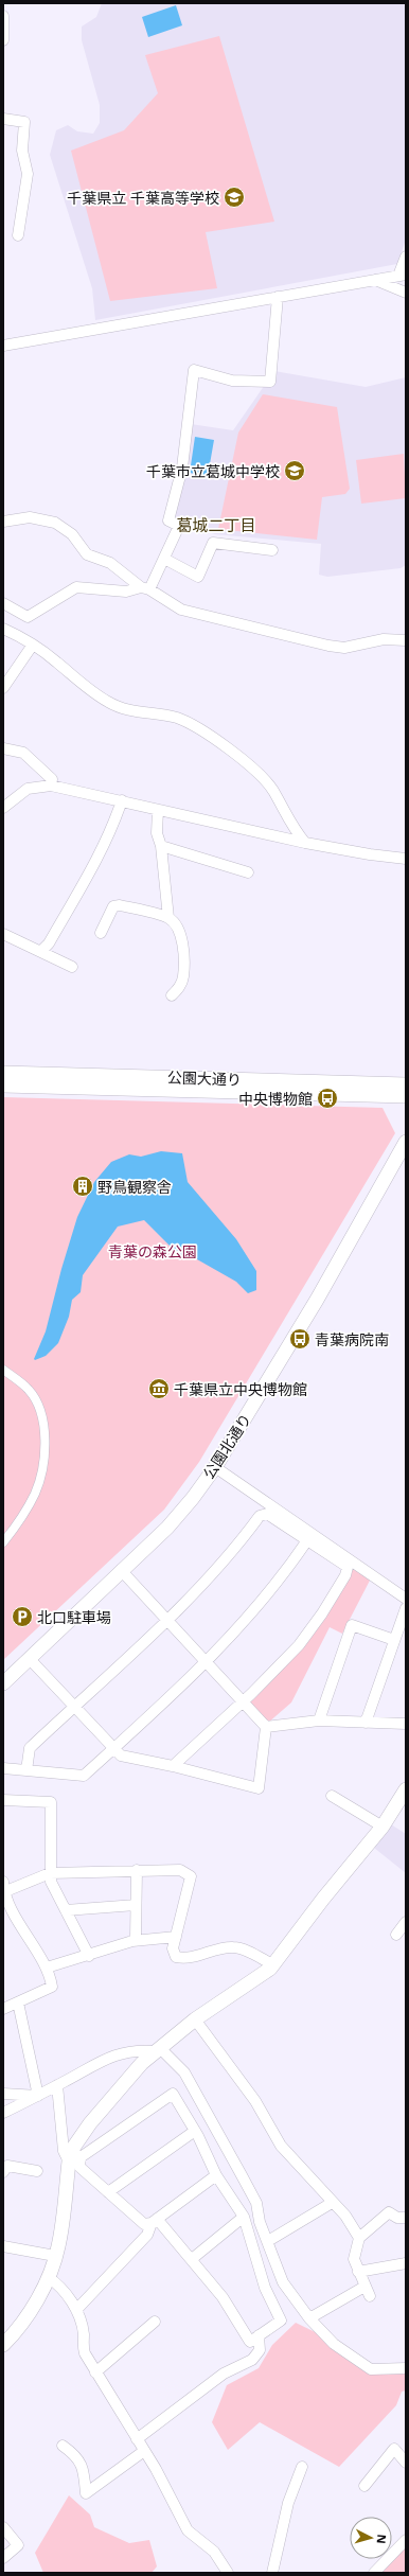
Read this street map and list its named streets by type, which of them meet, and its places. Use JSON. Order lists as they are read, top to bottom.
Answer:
{
  "streets": {
    "street": ["公園大通り", "公園北通り"]
  },
  "districts": ["葛城二丁目"],
  "parks": ["青葉の森公園"],
  "places": {
    "school or university": ["千葉県立 千葉高等学校", "千葉市立葛城中学校"],
    "bus stop": ["中央博物館", "青葉病院南"],
    "building": ["野鳥観察舎"],
    "museum": ["千葉県立中央博物館"],
    "parking": ["北口駐車場"]
  },
  "north": "right"
}
